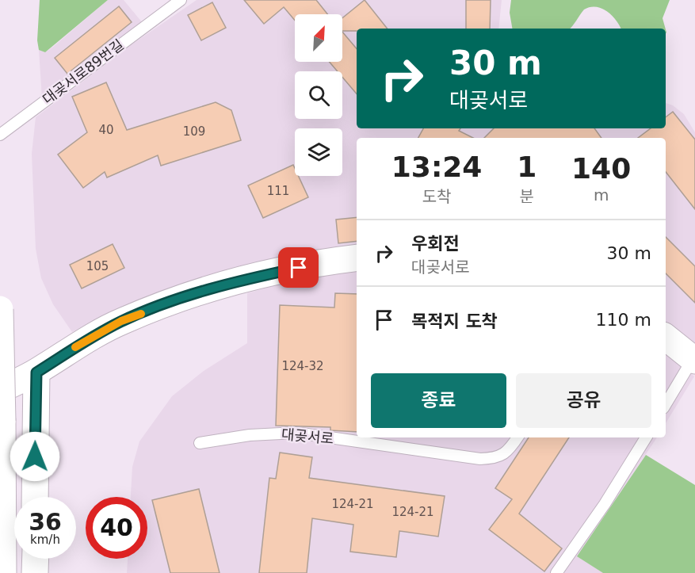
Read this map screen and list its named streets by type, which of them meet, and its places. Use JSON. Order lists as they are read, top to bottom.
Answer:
{
  "streets": {
    "lane": ["대곶서로89번길", "대곶서로"]
  },
  "house_numbers": [
    "40",
    "109",
    "111",
    "105",
    "124-32",
    "124-21",
    "124-21"
  ],
  "north": "top right",
  "page": {
    "turn": ["30 m", "대곶서로"],
    "eta": [
      "13:24",
      "도착",
      "1",
      "분",
      "140",
      "m"
    ],
    "list": [
      {
        "name": "우회전",
        "note": "대곶서로",
        "value": "30 m"
      },
      {
        "name": "목적지 도착",
        "value": "110 m"
      }
    ],
    "buttons": ["종료", "공유"],
    "speed": "36 km/h",
    "limit": "40"
  }
}
